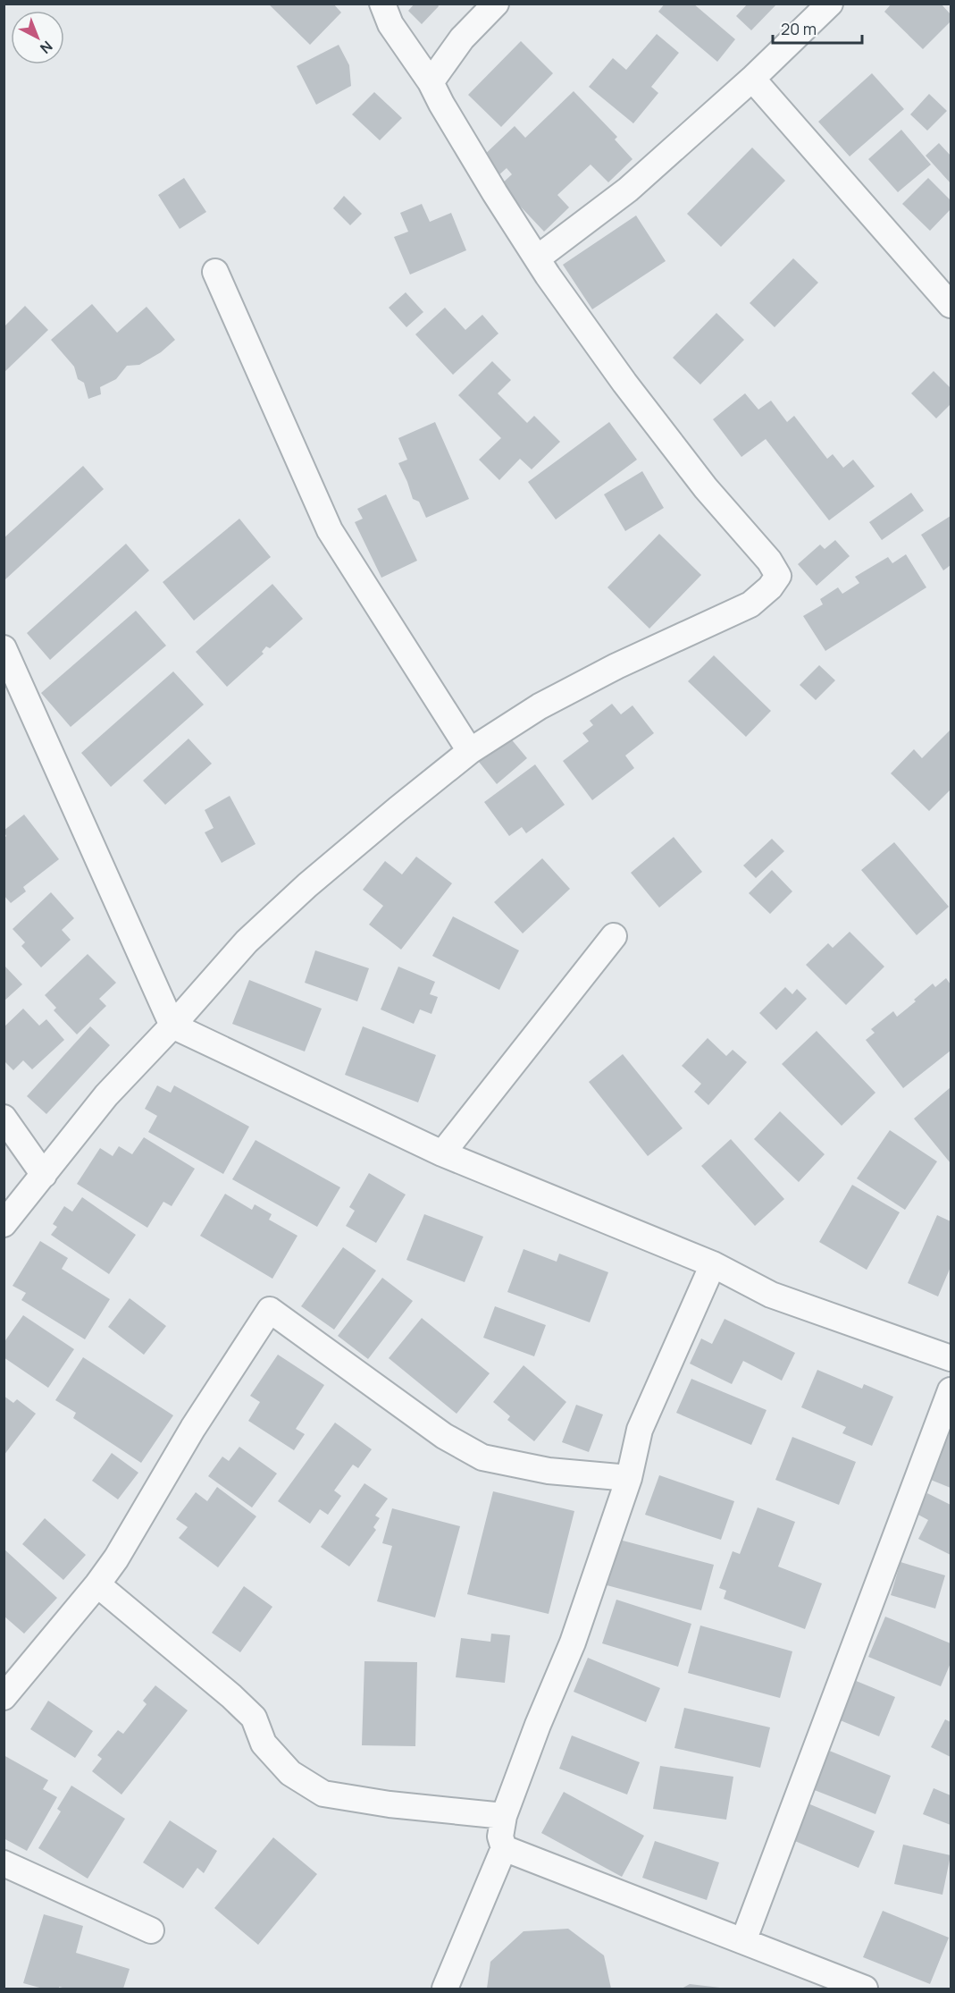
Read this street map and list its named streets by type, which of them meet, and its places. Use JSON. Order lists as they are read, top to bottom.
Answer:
{
  "scale_bar": "20 m",
  "north": "bottom right"
}
